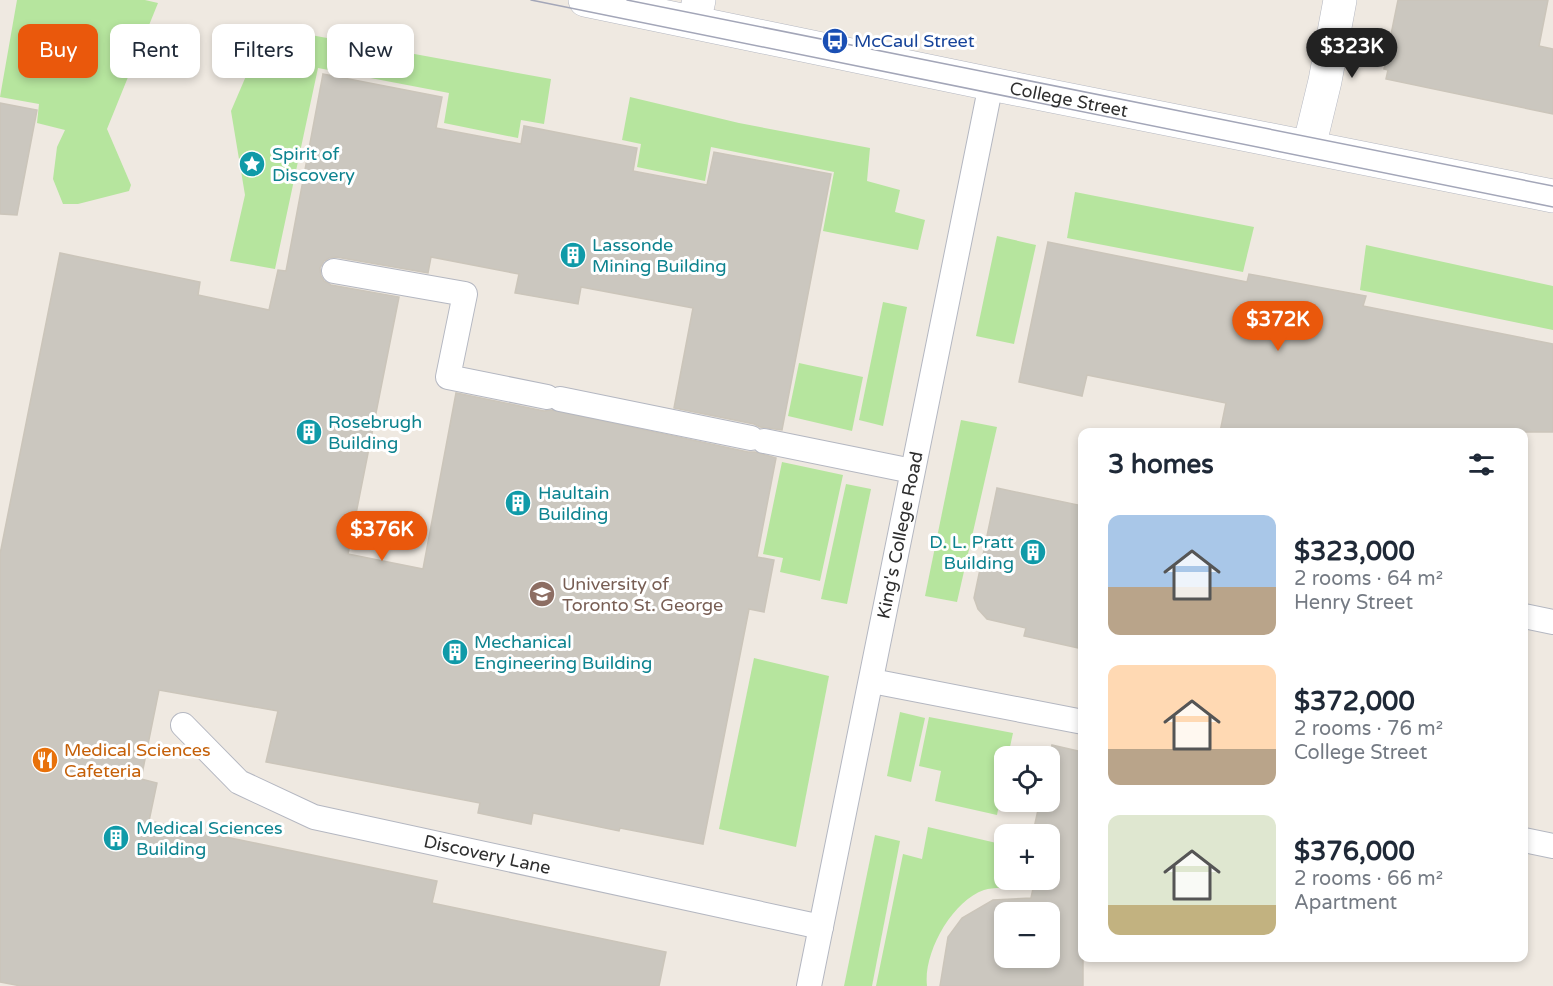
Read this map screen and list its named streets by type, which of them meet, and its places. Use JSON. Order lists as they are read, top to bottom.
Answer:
{
  "streets": {
    "main road": ["College Street"],
    "lane": ["King's College Road", "Discovery Lane"]
  },
  "crossings": [
    ["College Street", "King's College Road"],
    ["King's College Road", "Discovery Lane"]
  ],
  "places": {
    "bus stop": ["McCaul Street"],
    "place": ["Spirit of Discovery"],
    "building": [
      "Lassonde Mining Building",
      "Rosebrugh Building",
      "Haultain Building",
      "D. L. Pratt Building",
      "Mechanical Engineering Building",
      "Medical Sciences Building"
    ],
    "school or university": ["University of Toronto St. George"],
    "restaurant": ["Medical Sciences Cafeteria"]
  },
  "page": {
    "chip": [
      "Buy",
      "Rent",
      "Filters",
      "New"
    ],
    "price": ["$323K", "$372K", "$376K"],
    "heading": "3 homes",
    "list": [
      {
        "name": "$323,000",
        "note": "2 rooms · 64 m² · Henry Street"
      },
      {
        "name": "$372,000",
        "note": "2 rooms · 76 m² · College Street"
      },
      {
        "name": "$376,000",
        "note": "2 rooms · 66 m² · Apartment"
      }
    ],
    "map_buttons": ["+", "−"]
  }
}
